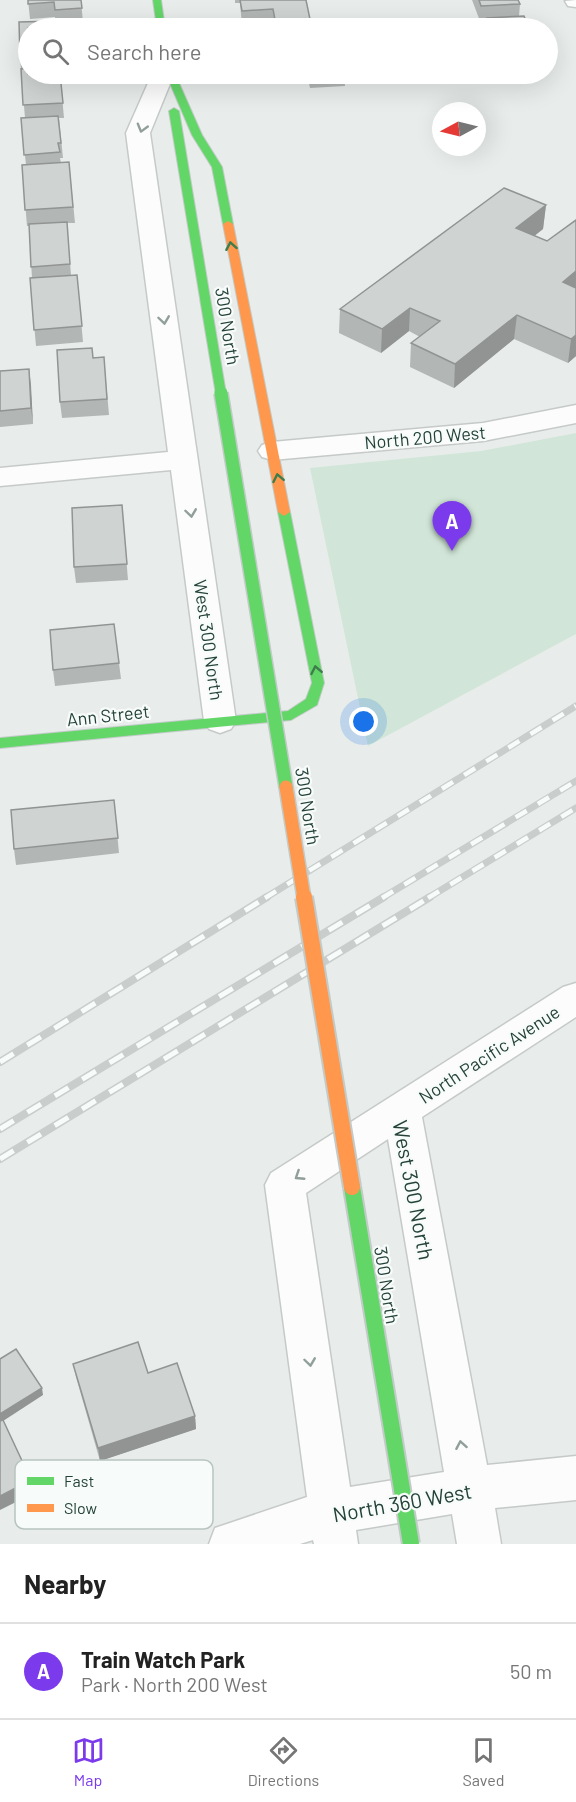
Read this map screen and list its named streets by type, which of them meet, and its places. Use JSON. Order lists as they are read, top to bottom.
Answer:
{
  "streets": {
    "main road": ["300 North", "West 300 North", "Ann Street"],
    "street": ["North 200 West", "North Pacific Avenue", "North 360 West"]
  },
  "crossings": [
    ["North 200 West", "West 300 North"],
    ["West 300 North", "Ann Street"],
    ["West 300 North", "North Pacific Avenue"],
    ["West 300 North", "North 360 West"]
  ],
  "legend": ["Fast", "Slow"],
  "north": "left",
  "page": {
    "search": "Search here",
    "pins": "A",
    "heading": "Nearby",
    "list": [
      {
        "mark": "A",
        "name": "Train Watch Park",
        "note": "Park · North 200 West",
        "value": "50 m"
      }
    ],
    "nav": ["Map", "Directions", "Saved"]
  }
}
